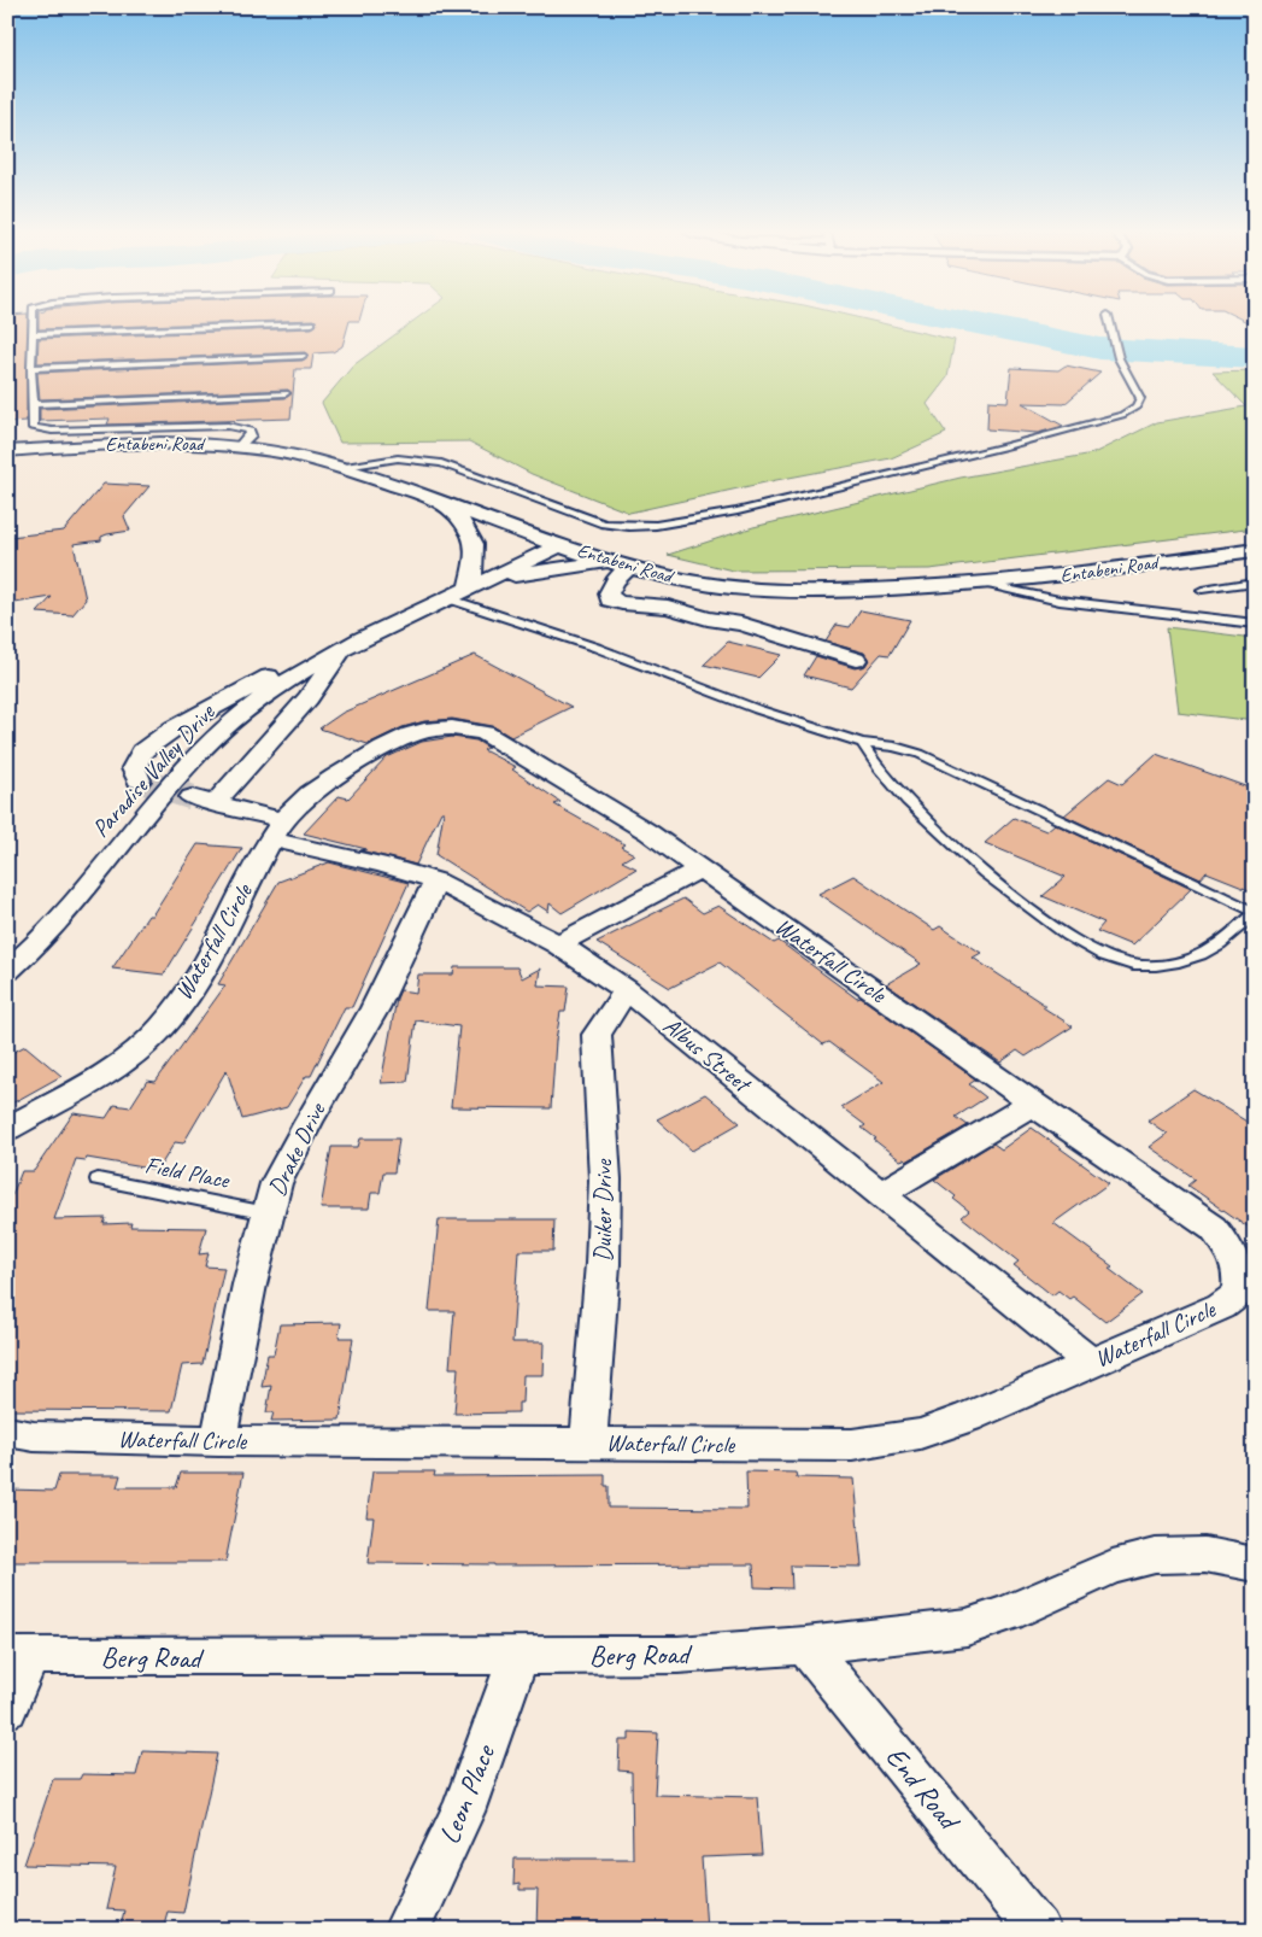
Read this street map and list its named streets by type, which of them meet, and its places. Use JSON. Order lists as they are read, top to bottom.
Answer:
{
  "streets": {
    "street": [
      "Entabeni Road",
      "Paradise Valley Drive",
      "Waterfall Circle",
      "Albus Street",
      "Drake Drive",
      "Duiker Drive",
      "Berg Road",
      "End Road",
      "Leon Place"
    ],
    "lane": ["Field Place"]
  },
  "crossings": [
    ["Entabeni Road", "Paradise Valley Drive"],
    ["Waterfall Circle", "Albus Street"],
    ["Waterfall Circle", "Drake Drive"],
    ["Waterfall Circle", "Duiker Drive"],
    ["Albus Street", "Drake Drive"],
    ["Albus Street", "Duiker Drive"],
    ["Drake Drive", "Field Place"],
    ["Berg Road", "End Road"],
    ["Berg Road", "Leon Place"]
  ]
}
